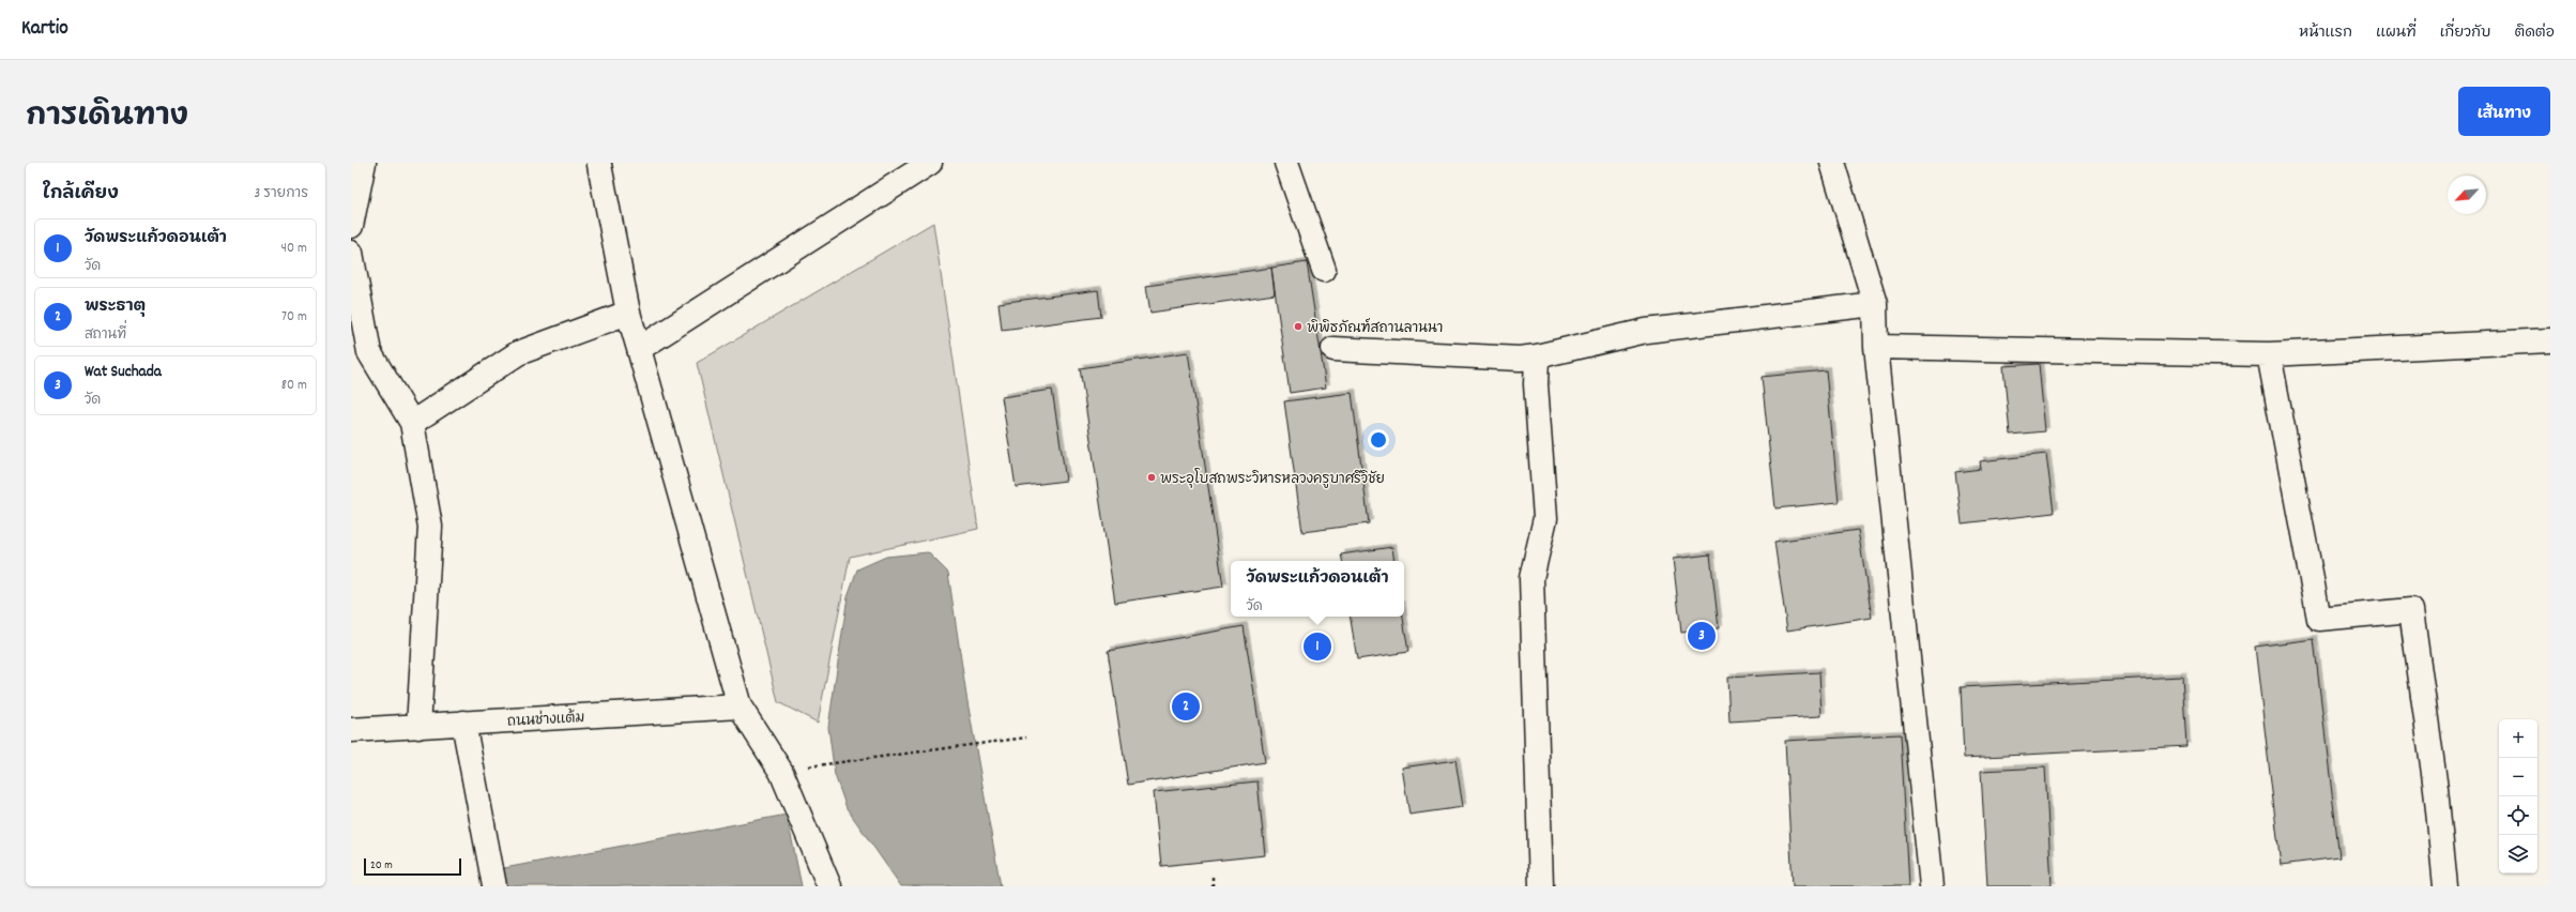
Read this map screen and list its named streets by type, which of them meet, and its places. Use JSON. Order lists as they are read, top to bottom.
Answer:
{
  "streets": {
    "street": ["ถนนช่างแต้ม"]
  },
  "places": ["พิพิธภัณฑ์สถานลานนา", "พระอุโบสถพระวิหารหลวงครูบาศรีวิชัย"],
  "scale_bar": "20 m",
  "north": "bottom left",
  "page": {
    "header": "Kartio",
    "nav": [
      "หน้าแรก",
      "แผนที่",
      "เกี่ยวกับ",
      "ติดต่อ"
    ],
    "title": "การเดินทาง",
    "buttons": "เส้นทาง",
    "heading": ["ใกล้เคียง", "3 รายการ"],
    "list": [
      {
        "mark": "1",
        "name": "วัดพระแก้วดอนเต้า",
        "note": "วัด",
        "value": "40 m"
      },
      {
        "mark": "2",
        "name": "พระธาตุ",
        "note": "สถานที่",
        "value": "70 m"
      },
      {
        "mark": "3",
        "name": "Wat Suchada",
        "note": "วัด",
        "value": "80 m"
      }
    ],
    "popup": ["วัดพระแก้วดอนเต้า", "วัด"],
    "pins": ["3", "1", "2"],
    "map_buttons": ["+", "−"],
    "scale": "20 m"
  }
}
